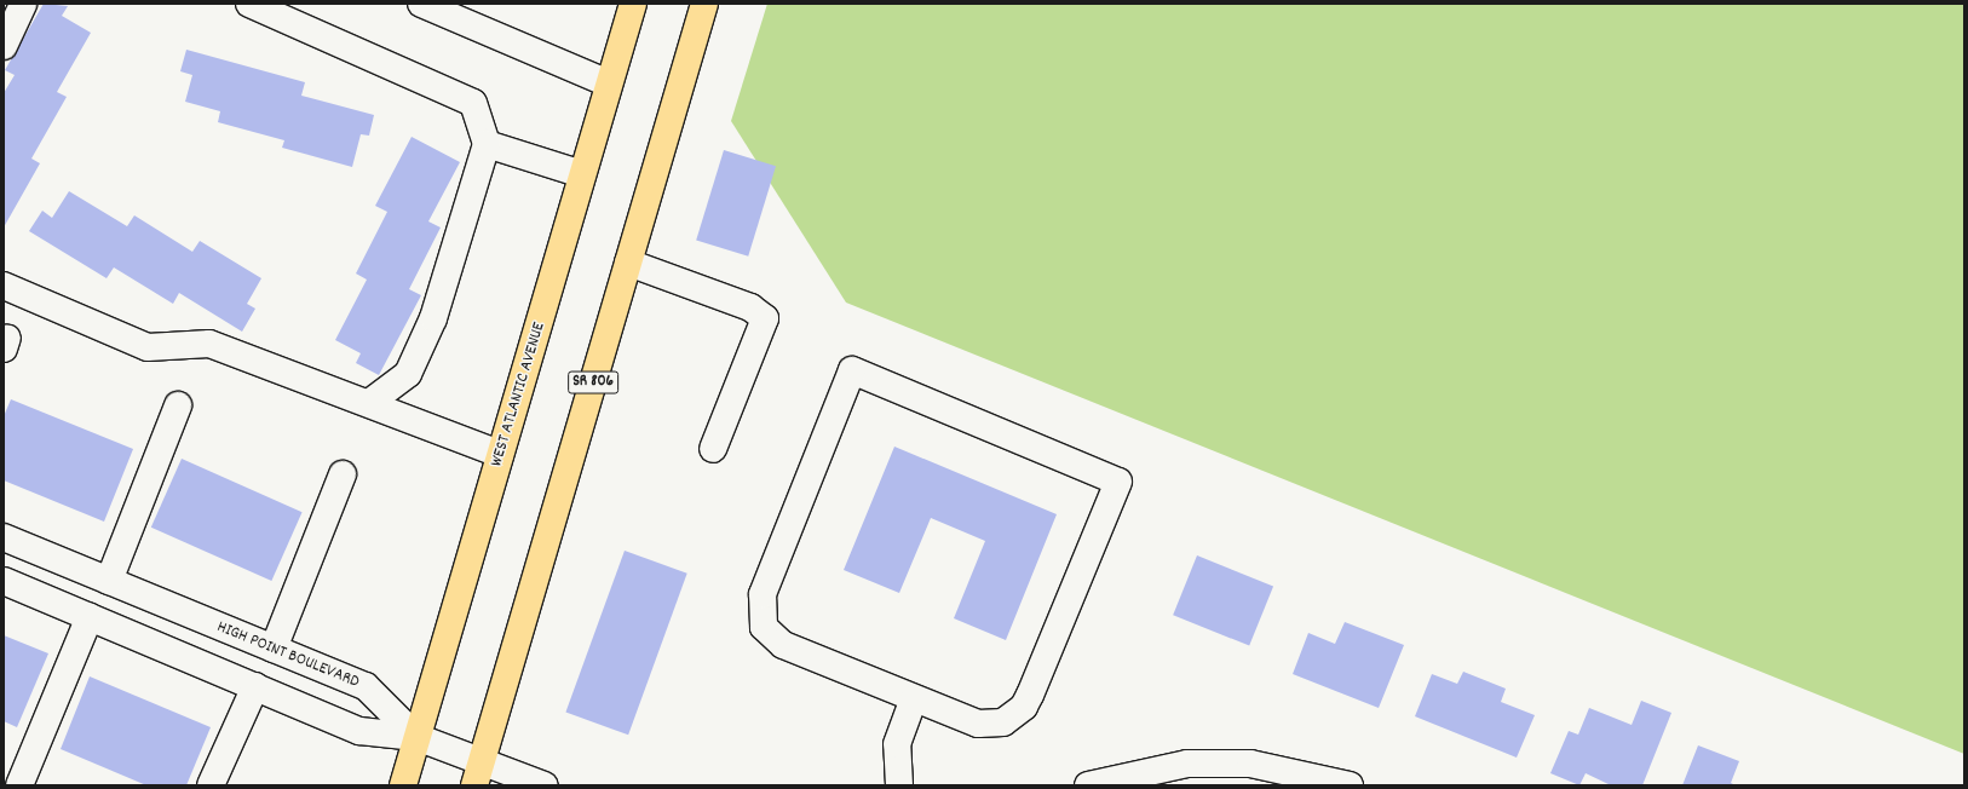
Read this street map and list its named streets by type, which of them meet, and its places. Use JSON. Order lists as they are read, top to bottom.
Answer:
{
  "streets": {
    "main road": ["SR 806", "WEST ATLANTIC AVENUE"],
    "street": ["HIGH POINT BOULEVARD"]
  },
  "crossings": [
    ["WEST ATLANTIC AVENUE", "HIGH POINT BOULEVARD"]
  ]
}
